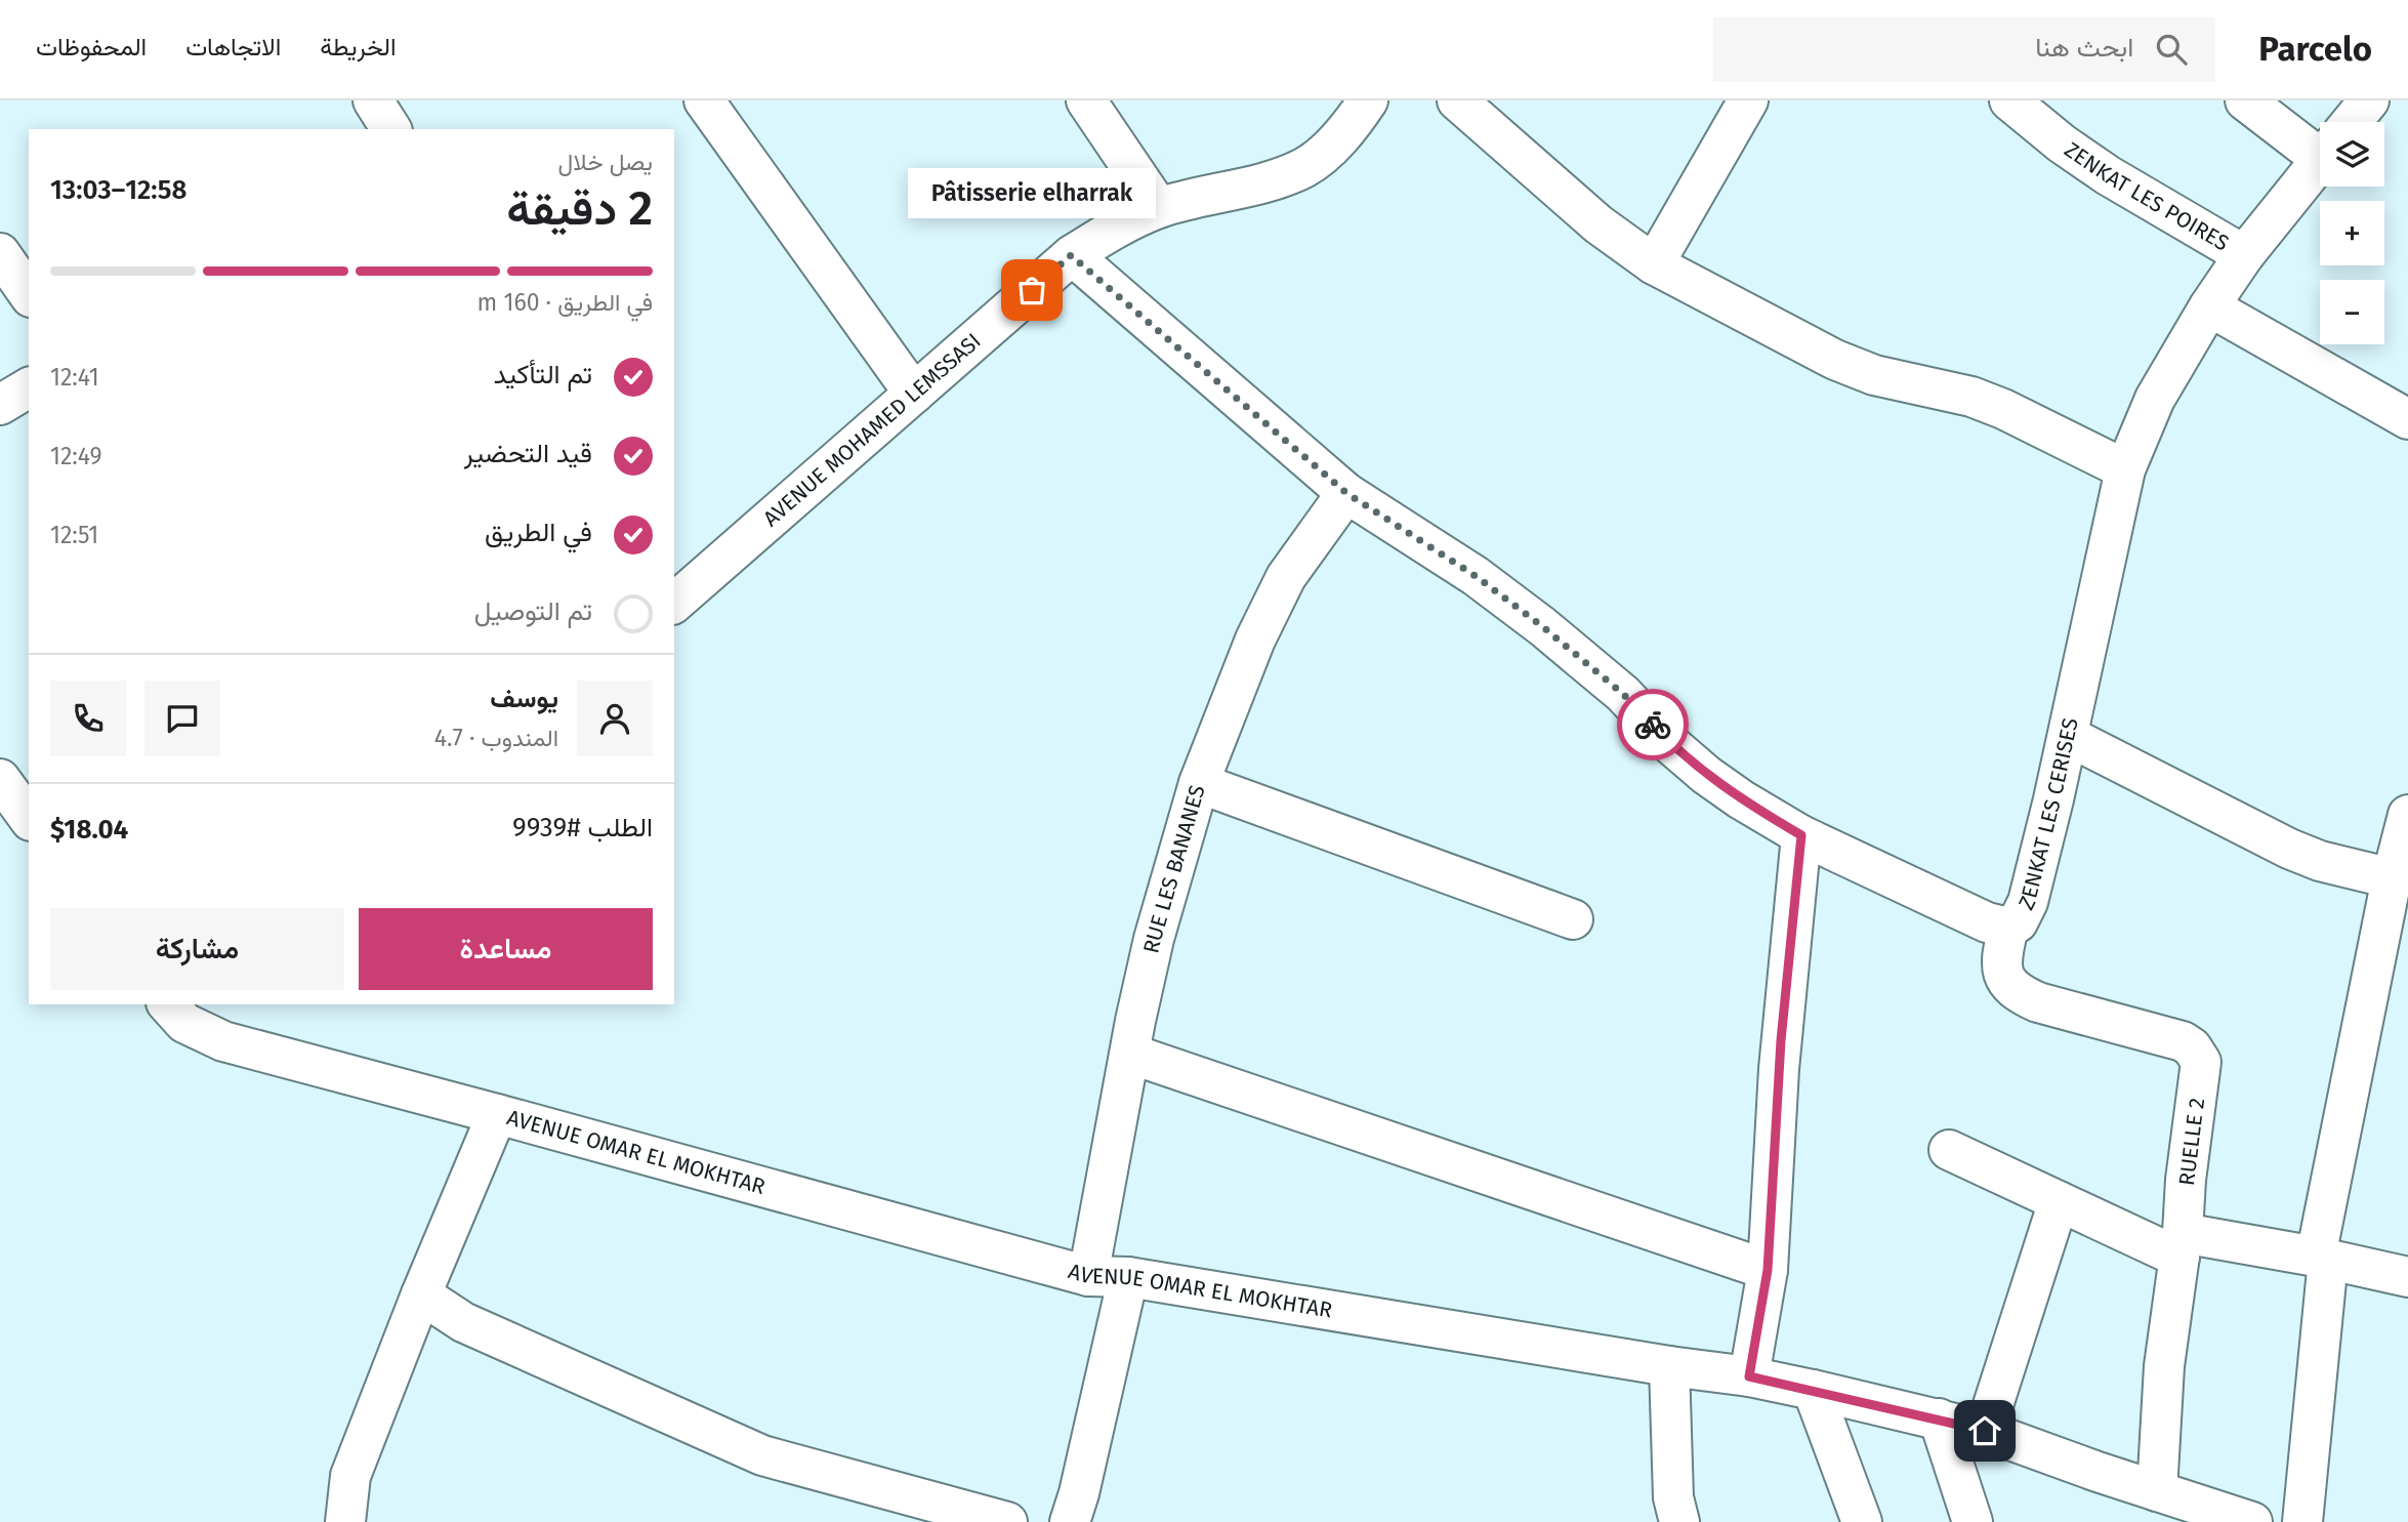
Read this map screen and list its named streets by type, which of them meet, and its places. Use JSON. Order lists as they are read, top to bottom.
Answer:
{
  "streets": {
    "street": [
      "ZENKAT LES POIRES",
      "AVENUE MOHAMED LEMSSASI",
      "ZENKAT LES CERISES",
      "RUE LES BANANES",
      "RUELLE 2",
      "AVENUE OMAR EL MOKHTAR"
    ]
  },
  "crossings": [
    ["ZENKAT LES POIRES", "ZENKAT LES CERISES"],
    ["AVENUE MOHAMED LEMSSASI", "ZENKAT LES CERISES"],
    ["ZENKAT LES CERISES", "RUE LES BANANES"],
    ["ZENKAT LES CERISES", "RUELLE 2"],
    ["RUE LES BANANES", "AVENUE OMAR EL MOKHTAR"],
    ["RUELLE 2", "AVENUE OMAR EL MOKHTAR"]
  ],
  "places": ["Pâtisserie elharrak"],
  "page": {
    "header": "Parcelo",
    "search": "ابحث هنا",
    "nav": ["الخريطة", "الاتجاهات", "المحفوظات"],
    "map_buttons": ["+", "−"],
    "heading": ["2 دقيقة", "يصل خلال", "12:58–13:03"],
    "panel": [
      "يوسف",
      "المندوب · 4.7",
      "الطلب #9939",
      "$18.04"
    ],
    "bubble": "Pâtisserie elharrak",
    "bar": "في الطريق · 160 m",
    "list": [
      ["تم التأكيد", "12:41"],
      ["قيد التحضير", "12:49"],
      ["في الطريق", "12:51"],
      "تم التوصيل"
    ],
    "buttons": ["مساعدة", "مشاركة"]
  }
}
